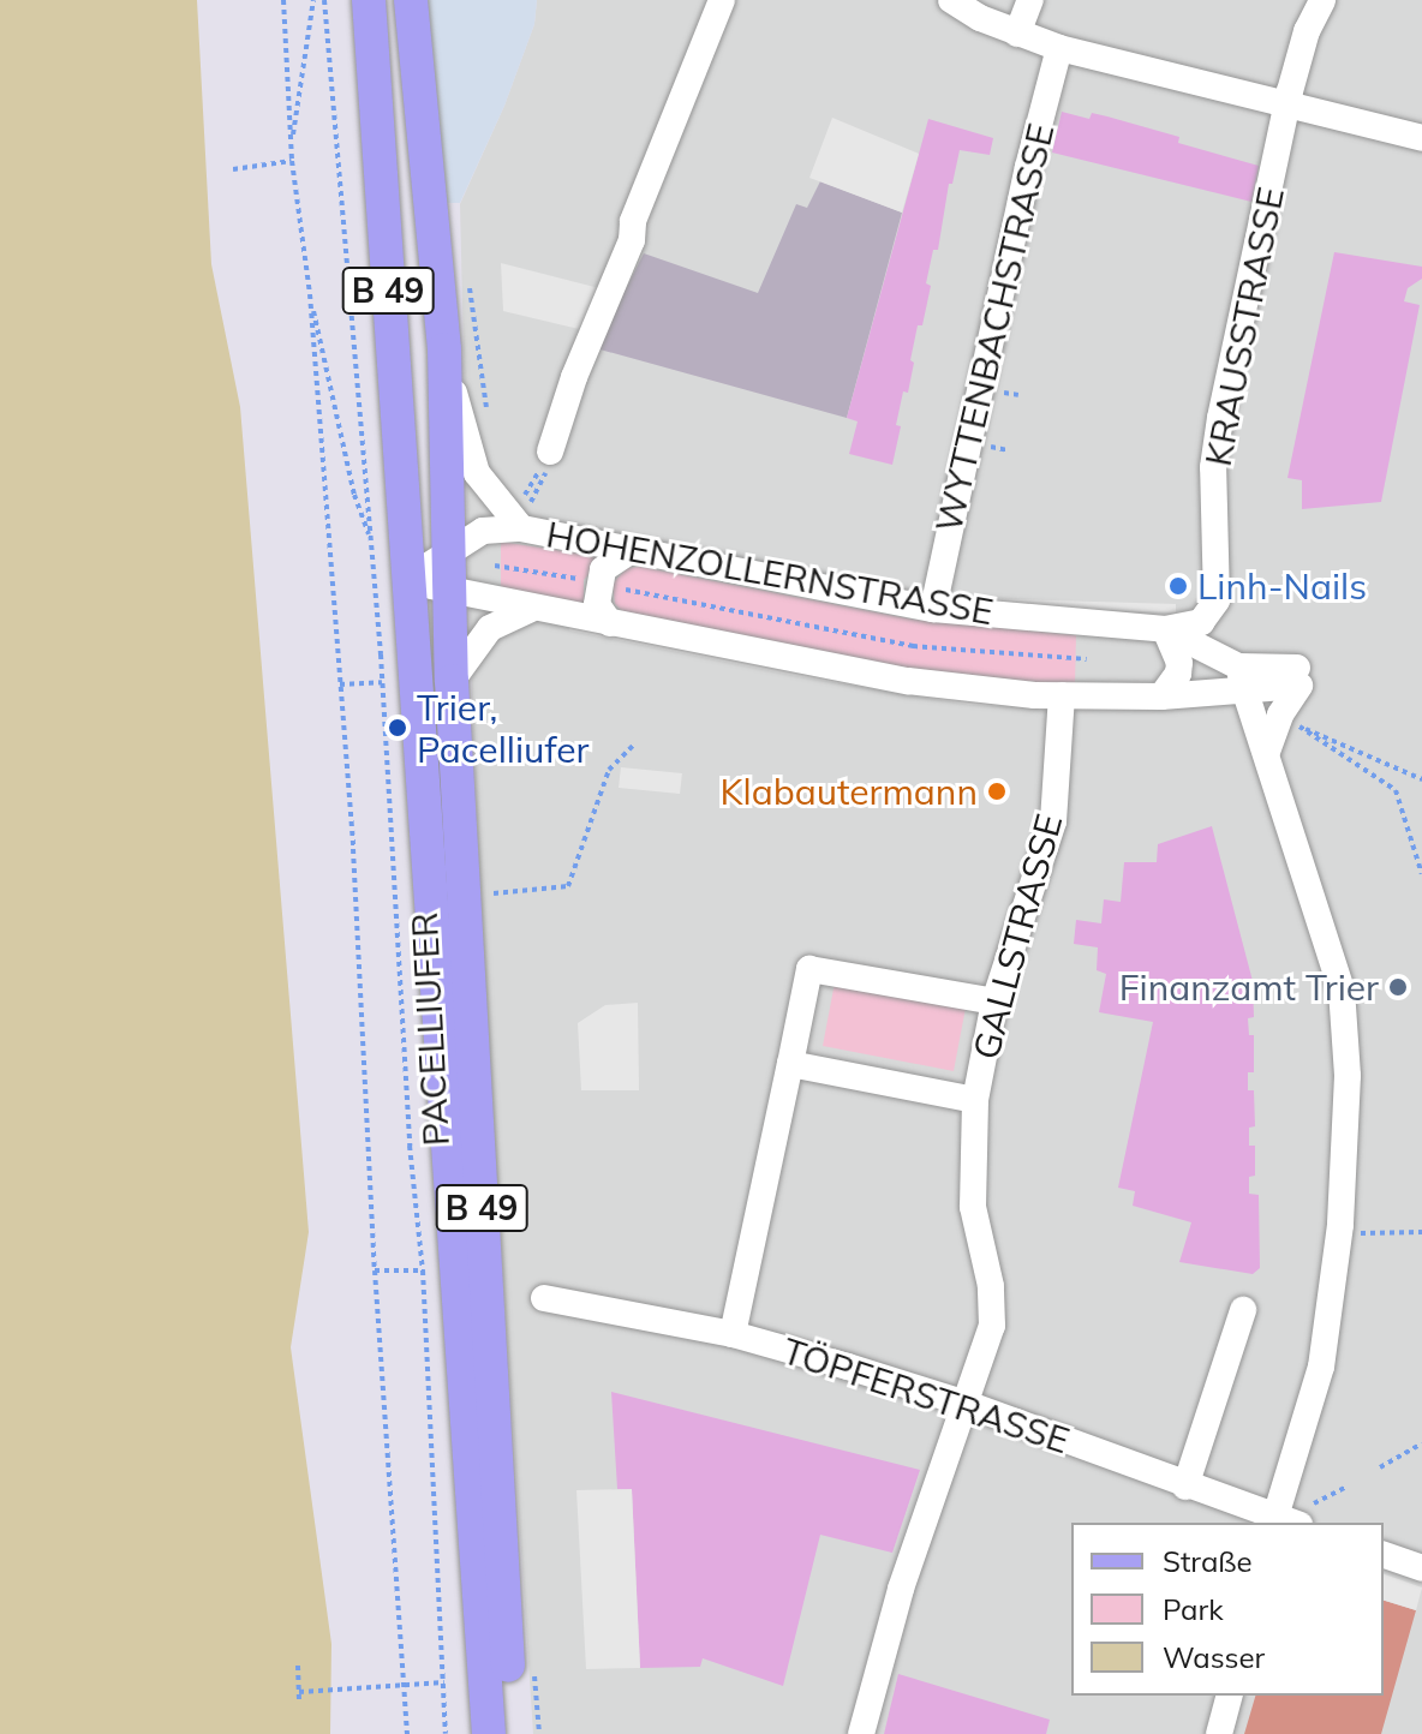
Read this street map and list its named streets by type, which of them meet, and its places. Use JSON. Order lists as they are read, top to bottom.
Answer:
{
  "streets": {
    "main road": ["B 49", "PACELLIUFER"],
    "street": [
      "KRAUSSTRASSE",
      "WYTTENBACHSTRASSE",
      "HOHENZOLLERNSTRASSE",
      "GALLSTRASSE",
      "TÖPFERSTRASSE"
    ]
  },
  "crossings": [
    ["B 49", "HOHENZOLLERNSTRASSE"],
    ["B 49", "PACELLIUFER"],
    ["KRAUSSTRASSE", "HOHENZOLLERNSTRASSE"],
    ["WYTTENBACHSTRASSE", "HOHENZOLLERNSTRASSE"],
    ["HOHENZOLLERNSTRASSE", "GALLSTRASSE"],
    ["HOHENZOLLERNSTRASSE", "PACELLIUFER"],
    ["GALLSTRASSE", "TÖPFERSTRASSE"]
  ],
  "places": [
    "Linh-Nails",
    "Trier, Pacelliufer",
    "Klabautermann",
    "Finanzamt Trier"
  ],
  "legend": ["Straße", "Park", "Wasser"]
}
